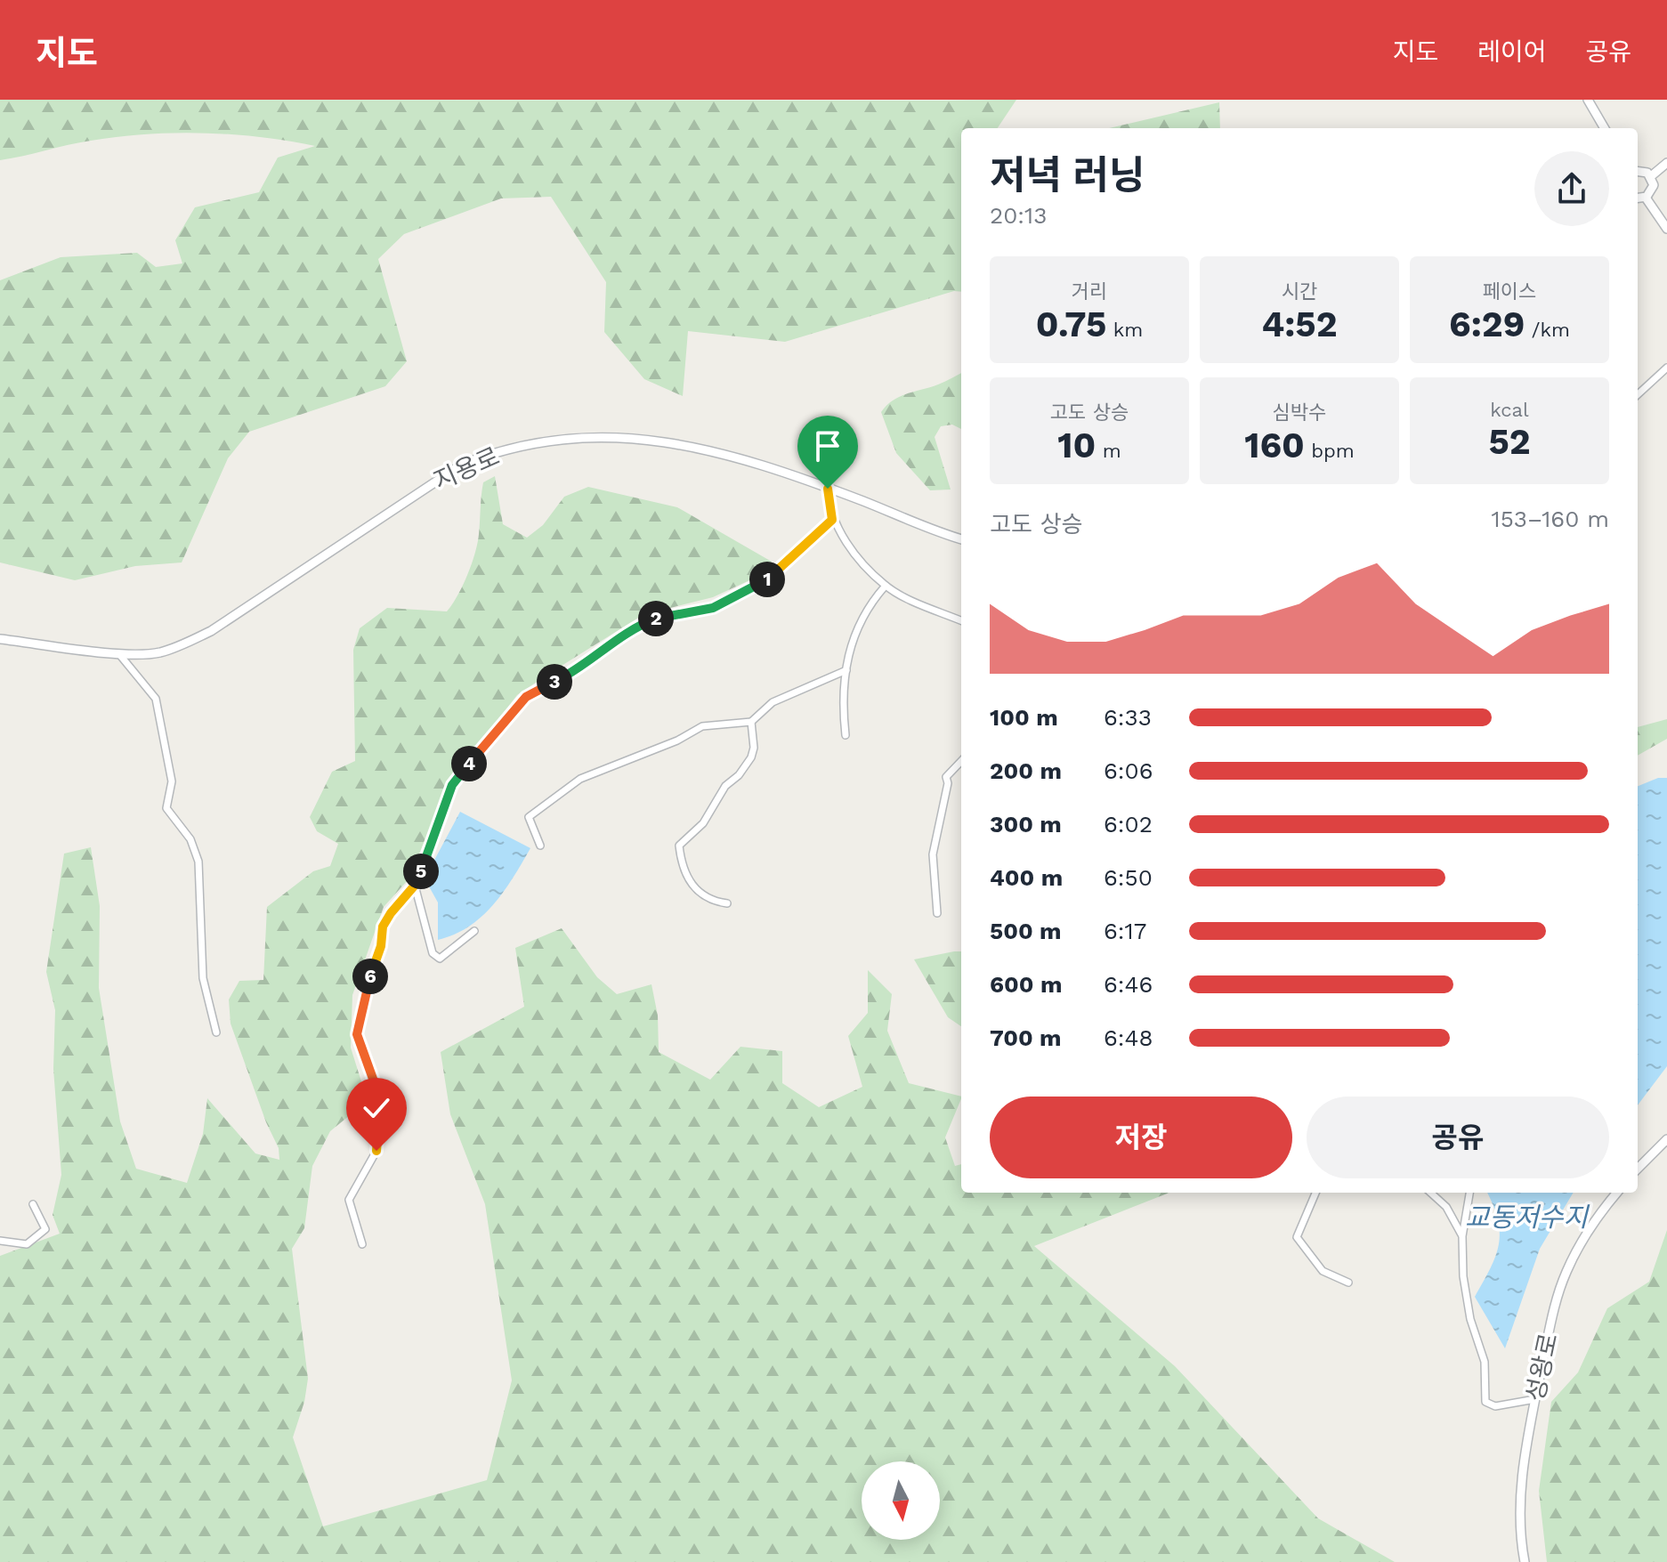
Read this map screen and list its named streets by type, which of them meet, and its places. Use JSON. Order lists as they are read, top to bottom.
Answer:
{
  "streets": {
    "street": ["지용로", "성왕로"]
  },
  "water": ["교동저수지"],
  "north": "bottom",
  "page": {
    "header": "지도",
    "nav": ["지도", "레이어", "공유"],
    "heading": ["저녁 러닝", "20:13"],
    "stats": [
      ["거리", "0.75 km"],
      ["시간", "4:52"],
      ["페이스", "6:29 /km"],
      ["고도 상승", "10 m"],
      ["심박수", "160 bpm"],
      ["kcal", "52"]
    ],
    "chart": ["고도 상승", "153–160 m"],
    "pins": [
      "1",
      "2",
      "3",
      "4",
      "5",
      "6"
    ],
    "list": [
      {
        "name": "100 m",
        "note": "6:33"
      },
      {
        "name": "200 m",
        "note": "6:06"
      },
      {
        "name": "300 m",
        "note": "6:02"
      },
      {
        "name": "400 m",
        "note": "6:50"
      },
      {
        "name": "500 m",
        "note": "6:17"
      },
      {
        "name": "600 m",
        "note": "6:46"
      },
      {
        "name": "700 m",
        "note": "6:48"
      }
    ],
    "buttons": ["저장", "공유"]
  }
}
